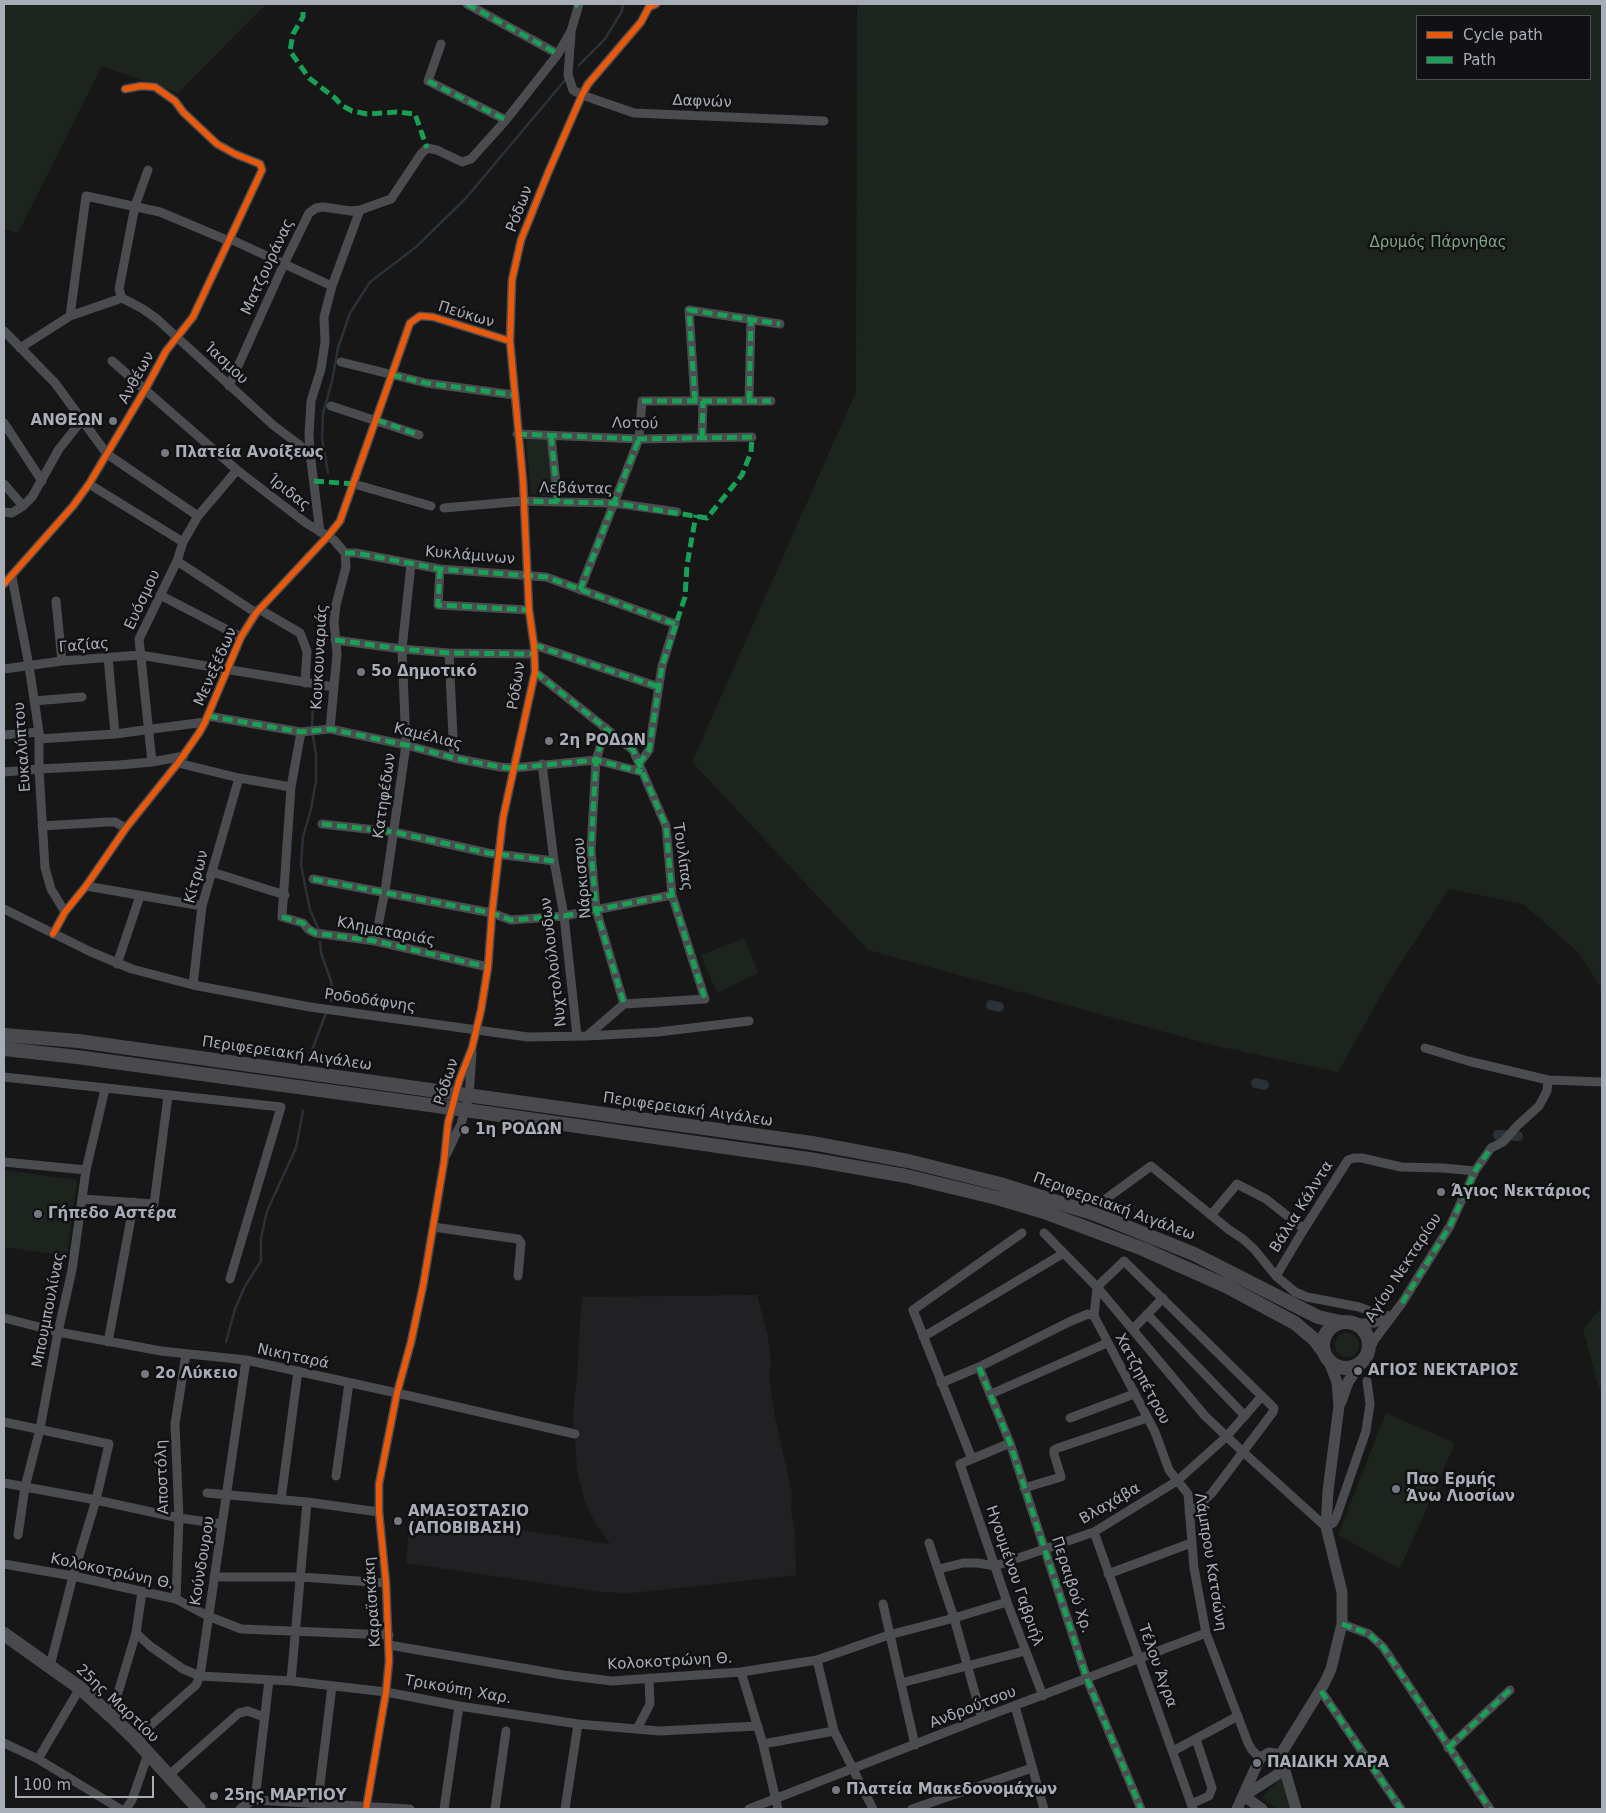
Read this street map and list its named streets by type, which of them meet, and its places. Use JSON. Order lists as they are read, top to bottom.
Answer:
{
  "streets": {
    "main road": ["Περιφερειακή Αιγάλεω", "25ης Μαρτίου"],
    "street": [
      "Δαφνών",
      "Ρόδων",
      "Ματζουράνας",
      "Πεύκων",
      "Ίασμου",
      "Ανθέων",
      "Λοτού",
      "Λεβάντας",
      "Ίριδας",
      "Κυκλάμινων",
      "Ευόσμου",
      "Γαζίας",
      "Κουκουναριάς",
      "Μενεξέδων",
      "Καμέλιας",
      "Ευκαλύπτου",
      "Κατηφέδων",
      "Τουλίπας",
      "Κίτρων",
      "Νάρκισσου",
      "Κληματαριάς",
      "Νυχτολούλουδων",
      "Ροδοδάφνης",
      "Βάλια Κάλντα",
      "Αγίου Νεκταρίου",
      "Μπουμπουλίνας",
      "Νικηταρά",
      "Χατζηπέτρου",
      "Αποστόλη",
      "Βλαχάβα",
      "Κούνδουρου",
      "Λάμπρου Κατσώνη",
      "Κολοκοτρώνη Θ.",
      "Ηγουμένου Γαβριήλ",
      "Περαιβού Χρ.",
      "Καραϊσκάκη",
      "Τέλου Άγρα",
      "Τρικούπη Χαρ.",
      "Ανδρούτσου"
    ]
  },
  "crossings": [
    ["Δαφνών", "Ρόδων"],
    ["Ρόδων", "Πεύκων"],
    ["Ρόδων", "Λοτού"],
    ["Ρόδων", "Λεβάντας"],
    ["Ρόδων", "Κυκλάμινων"],
    ["Ρόδων", "Καμέλιας"],
    ["Ρόδων", "Κληματαριάς"],
    ["Ρόδων", "Ροδοδάφνης"],
    ["Ρόδων", "Περιφερειακή Αιγάλεω"],
    ["Ρόδων", "Νικηταρά"],
    ["Ρόδων", "Καραϊσκάκη"],
    ["Ματζουράνας", "Ίασμου"],
    ["Πεύκων", "Μενεξέδων"],
    ["Ίασμου", "Ανθέων"],
    ["Ανθέων", "Ίριδας"],
    ["Ανθέων", "Ευκαλύπτου"],
    ["Ίριδας", "Ευόσμου"],
    ["Ίριδας", "Μενεξέδων"],
    ["Κυκλάμινων", "Κουκουναριάς"],
    ["Κυκλάμινων", "Κατηφέδων"],
    ["Ευόσμου", "Γαζίας"],
    ["Ευόσμου", "Καμέλιας"],
    ["Γαζίας", "Κουκουναριάς"],
    ["Γαζίας", "Μενεξέδων"],
    ["Γαζίας", "Ευκαλύπτου"],
    ["Κουκουναριάς", "Καμέλιας"],
    ["Μενεξέδων", "Καμέλιας"],
    ["Μενεξέδων", "Ευκαλύπτου"],
    ["Μενεξέδων", "Ροδοδάφνης"],
    ["Καμέλιας", "Ευκαλύπτου"],
    ["Καμέλιας", "Κατηφέδων"],
    ["Καμέλιας", "Τουλίπας"],
    ["Καμέλιας", "Νάρκισσου"],
    ["Καμέλιας", "Νυχτολούλουδων"],
    ["Κατηφέδων", "Κληματαριάς"],
    ["Τουλίπας", "Νάρκισσου"],
    ["Κίτρων", "Ροδοδάφνης"],
    ["Νυχτολούλουδων", "Ροδοδάφνης"],
    ["Περιφερειακή Αιγάλεω", "Αγίου Νεκταρίου"],
    ["Βάλια Κάλντα", "Αγίου Νεκταρίου"],
    ["Μπουμπουλίνας", "Νικηταρά"],
    ["Νικηταρά", "Αποστόλη"],
    ["Νικηταρά", "Κούνδουρου"],
    ["Νικηταρά", "Καραϊσκάκη"],
    ["Χατζηπέτρου", "Βλαχάβα"],
    ["Χατζηπέτρου", "Λάμπρου Κατσώνη"],
    ["Αποστόλη", "Κολοκοτρώνη Θ."],
    ["Βλαχάβα", "Λάμπρου Κατσώνη"],
    ["Βλαχάβα", "Ηγουμένου Γαβριήλ"],
    ["Βλαχάβα", "Περαιβού Χρ."],
    ["Βλαχάβα", "Τέλου Άγρα"],
    ["Κούνδουρου", "Κολοκοτρώνη Θ."],
    ["Κούνδουρου", "Τρικούπη Χαρ."],
    ["Κούνδουρου", "25ης Μαρτίου"],
    ["Λάμπρου Κατσώνη", "Ανδρούτσου"],
    ["Κολοκοτρώνη Θ.", "Ηγουμένου Γαβριήλ"],
    ["Κολοκοτρώνη Θ.", "Καραϊσκάκη"],
    ["Ηγουμένου Γαβριήλ", "Ανδρούτσου"],
    ["Περαιβού Χρ.", "Ανδρούτσου"],
    ["Καραϊσκάκη", "Τρικούπη Χαρ."],
    ["Τέλου Άγρα", "Ανδρούτσου"]
  ],
  "parks": ["Δρυμός Πάρνηθας"],
  "places": [
    "ΑΝΘΕΩΝ",
    "Πλατεία Ανοίξεως",
    "5ο Δημοτικό",
    "2η ΡΟΔΩΝ",
    "1η ΡΟΔΩΝ",
    "Άγιος Νεκτάριος",
    "Γήπεδο Αστέρα",
    "ΑΓΙΟΣ ΝΕΚΤΑΡΙΟΣ",
    "2ο Λύκειο",
    "Παο Ερμής Άνω Λιοσίων",
    "ΑΜΑΞΟΣΤΑΣΙΟ (ΑΠΟΒΙΒΑΣΗ)",
    "ΠΑΙΔΙΚΗ ΧΑΡΑ",
    "Πλατεία Μακεδονομάχων",
    "25ης ΜΑΡΤΙΟΥ"
  ],
  "legend": ["Cycle path", "Path"],
  "scale_bar": "100 m"
}
